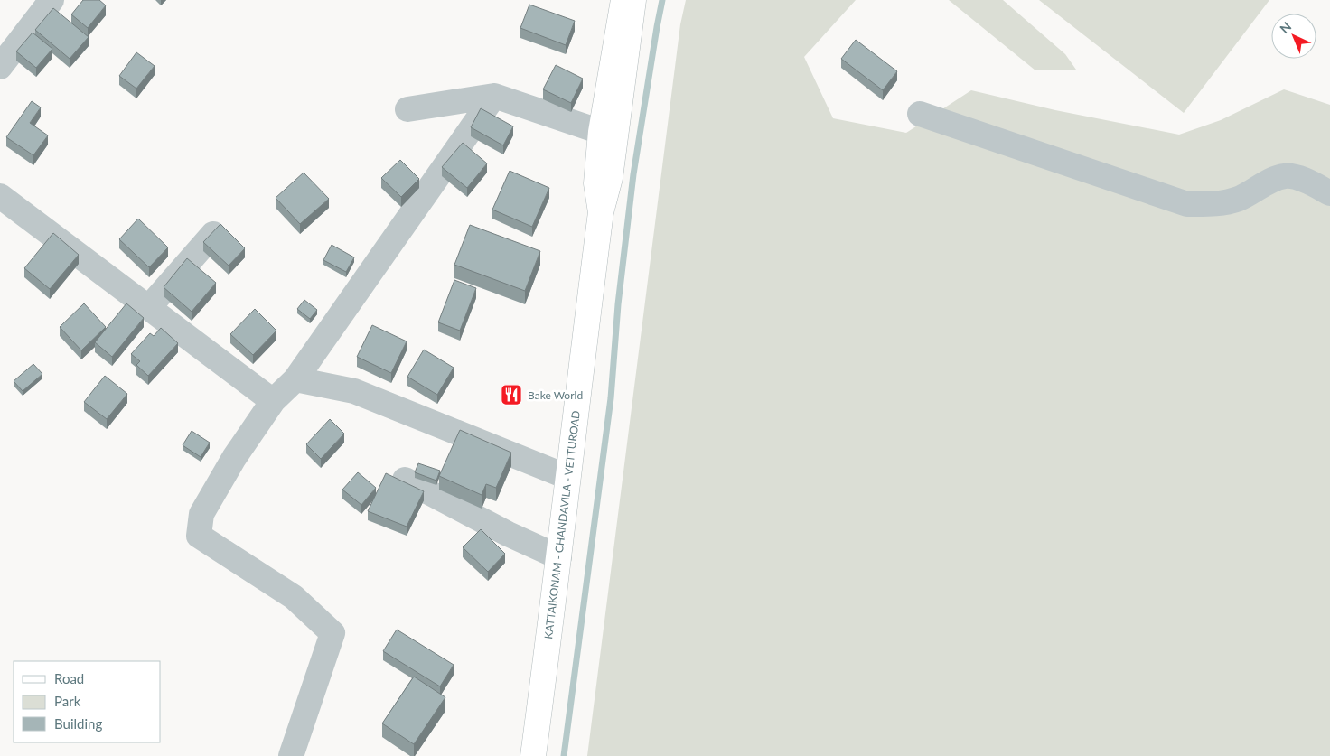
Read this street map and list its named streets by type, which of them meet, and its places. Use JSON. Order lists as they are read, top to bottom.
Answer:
{
  "streets": {
    "main road": ["KATTAIKONAM - CHANDAVILA - VETTUROAD"]
  },
  "places": {
    "restaurant": ["Bake World"]
  },
  "legend": ["Road", "Park", "Building"],
  "north": "top left"
}
